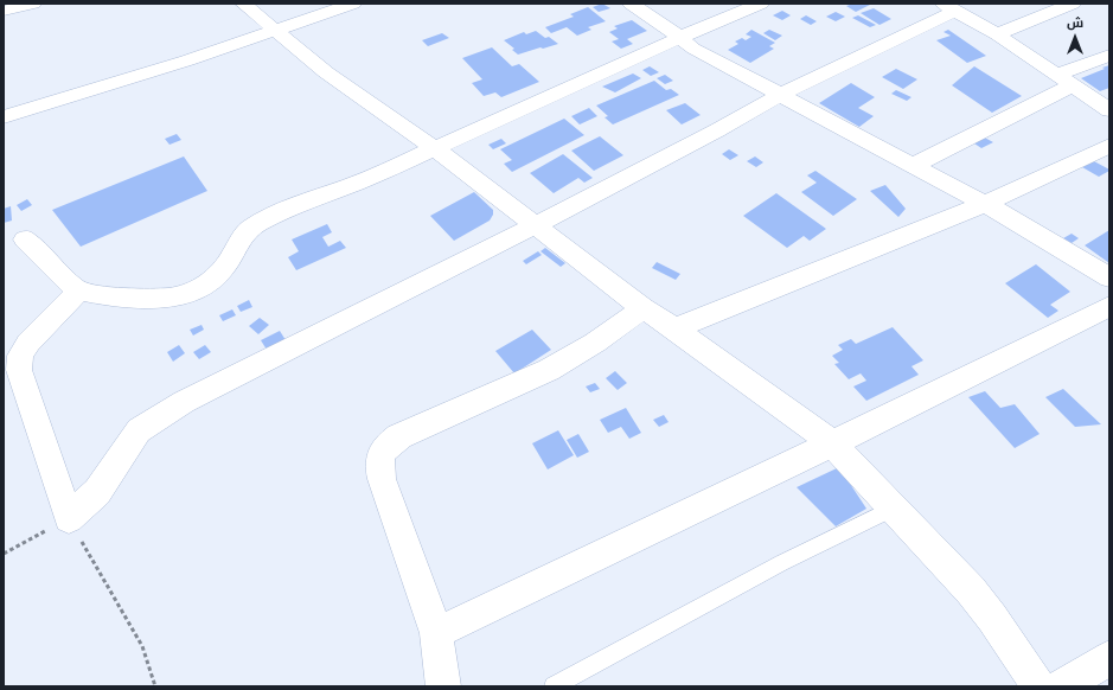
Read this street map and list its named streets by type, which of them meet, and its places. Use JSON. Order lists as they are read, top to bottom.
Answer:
{
  "north": "top"
}
